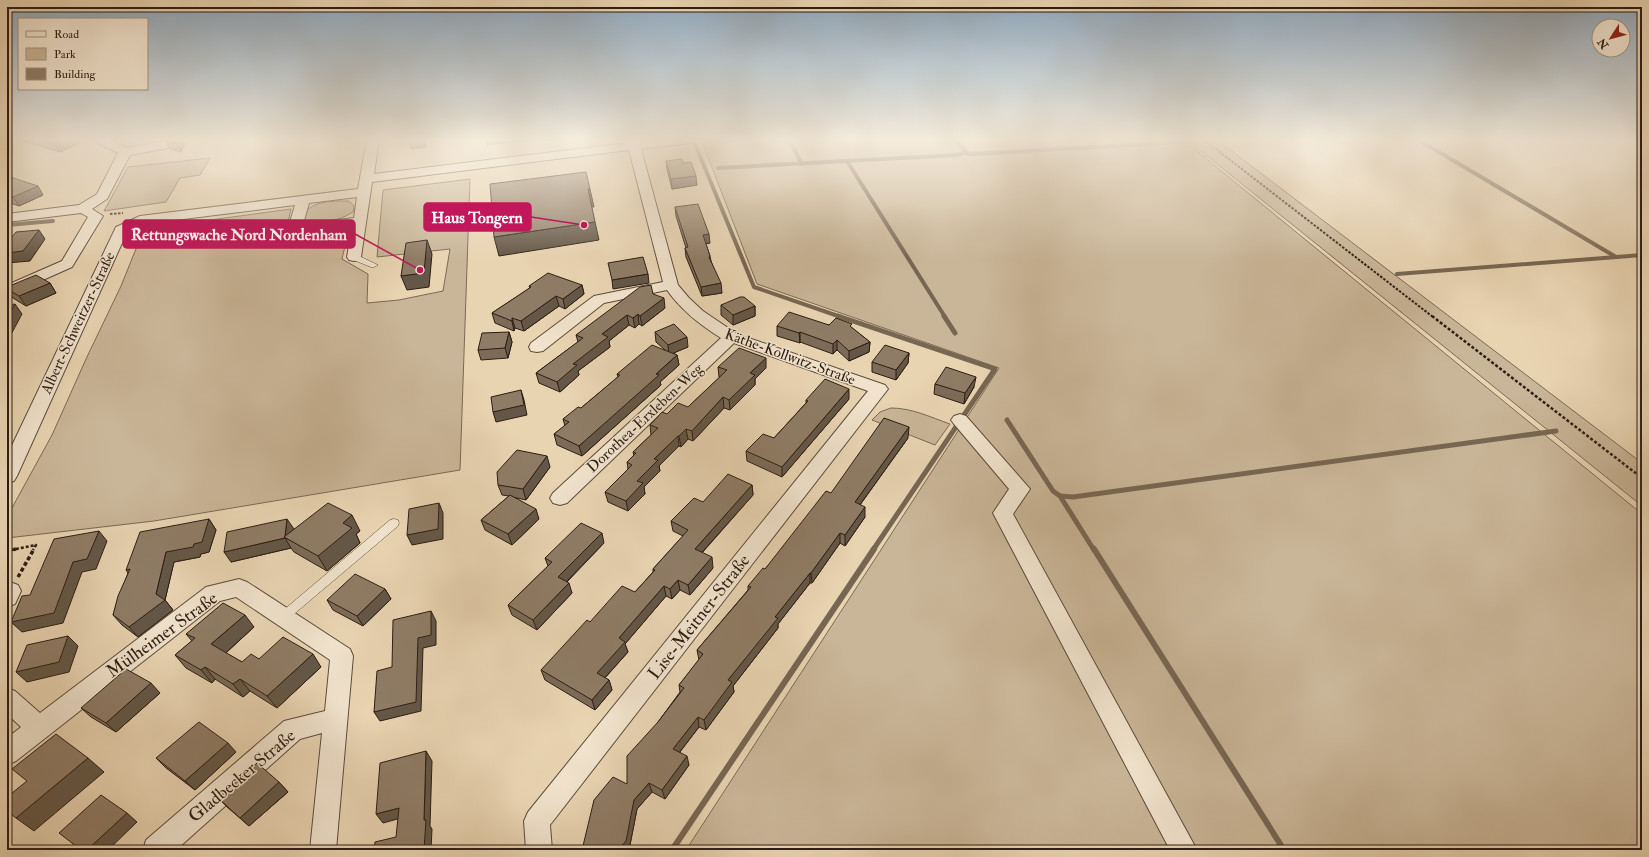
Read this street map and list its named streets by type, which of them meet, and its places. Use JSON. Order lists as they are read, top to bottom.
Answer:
{
  "streets": {
    "street": [
      "Albert-Schweitzer-Straße",
      "Käthe-Kollwitz-Straße",
      "Dorothea-Erxleben-Weg",
      "Lise-Meitner-Straße",
      "Mülheimer Straße",
      "Gladbecker Straße"
    ]
  },
  "crossings": [
    ["Käthe-Kollwitz-Straße", "Dorothea-Erxleben-Weg"],
    ["Käthe-Kollwitz-Straße", "Lise-Meitner-Straße"],
    ["Mülheimer Straße", "Gladbecker Straße"]
  ],
  "places": ["Haus Tongern", "Rettungswache Nord Nordenham"],
  "legend": ["Road", "Park", "Building"],
  "north": "bottom left"
}
